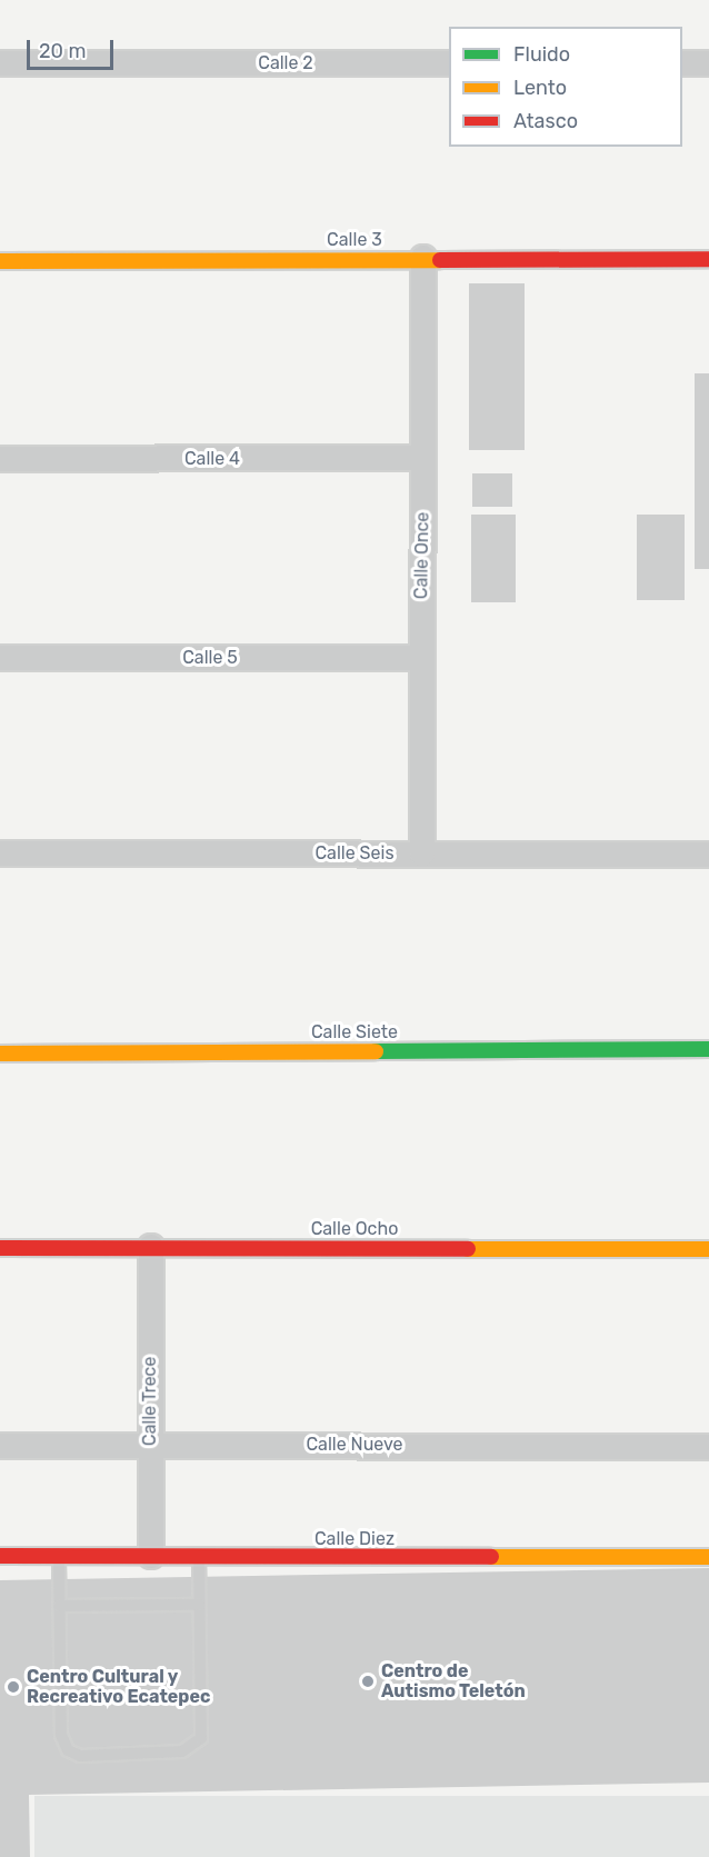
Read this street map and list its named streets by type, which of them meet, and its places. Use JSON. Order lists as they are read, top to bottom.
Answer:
{
  "streets": {
    "street": [
      "Calle 2",
      "Calle 3",
      "Calle 4",
      "Calle Once",
      "Calle 5",
      "Calle Seis",
      "Calle Siete",
      "Calle Ocho",
      "Calle Trece",
      "Calle Nueve",
      "Calle Diez"
    ]
  },
  "crossings": [
    ["Calle 3", "Calle Once"],
    ["Calle 4", "Calle Once"],
    ["Calle Once", "Calle 5"],
    ["Calle Once", "Calle Seis"],
    ["Calle Ocho", "Calle Trece"],
    ["Calle Trece", "Calle Nueve"],
    ["Calle Trece", "Calle Diez"]
  ],
  "places": ["Centro de Autismo Teletón", "Centro Cultural y Recreativo Ecatepec"],
  "legend": ["Fluido", "Lento", "Atasco"],
  "scale_bar": "20 m"
}
